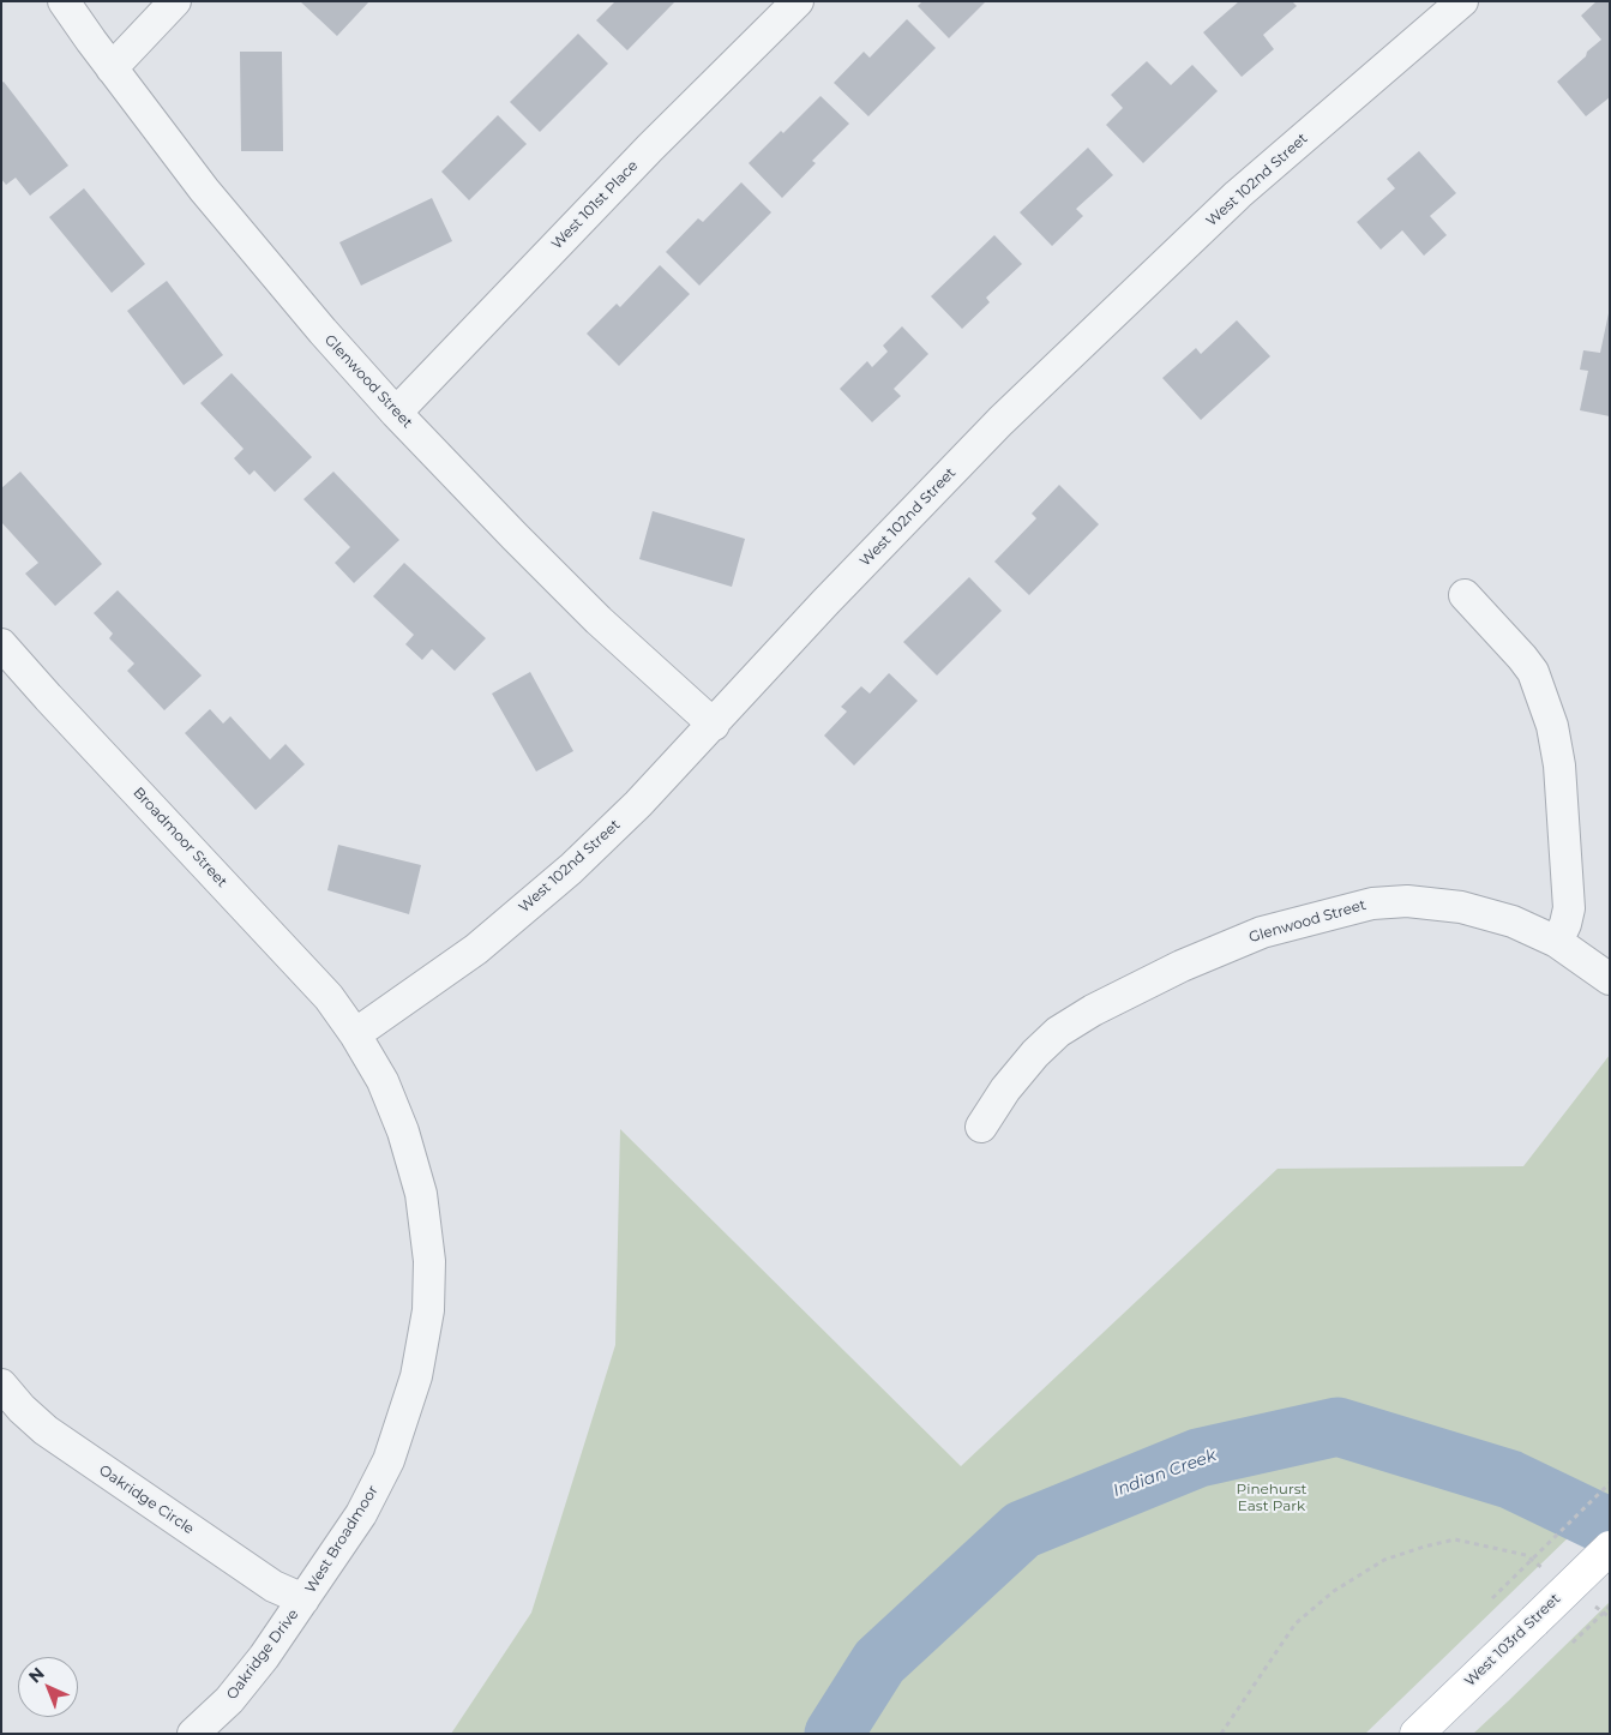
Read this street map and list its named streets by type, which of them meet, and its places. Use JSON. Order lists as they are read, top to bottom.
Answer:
{
  "streets": {
    "main road": ["West 103rd Street"],
    "street": [
      "West 102nd Street",
      "West 101st Place",
      "Glenwood Street",
      "Broadmoor Street",
      "Oakridge Circle",
      "West Broadmoor",
      "Oakridge Drive"
    ]
  },
  "crossings": [
    ["West 102nd Street", "Glenwood Street"],
    ["West 102nd Street", "Broadmoor Street"],
    ["West 102nd Street", "West Broadmoor"],
    ["West 101st Place", "Glenwood Street"],
    ["Broadmoor Street", "West Broadmoor"],
    ["Oakridge Circle", "West Broadmoor"],
    ["Oakridge Circle", "Oakridge Drive"],
    ["West Broadmoor", "Oakridge Drive"]
  ],
  "water": ["Indian Creek"],
  "parks": ["Pinehurst East Park"],
  "north": "top left"
}
